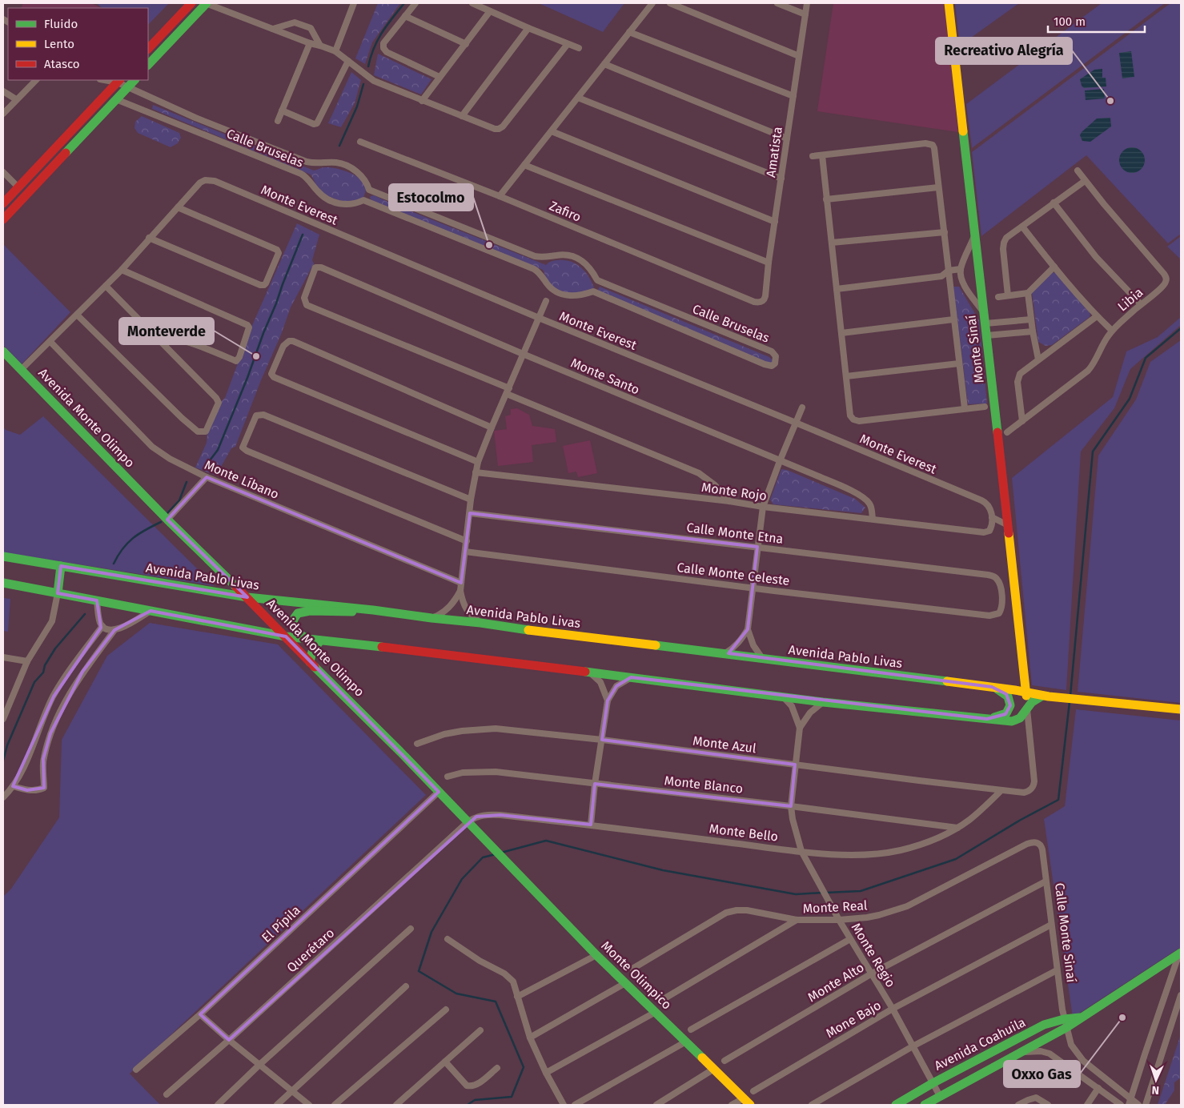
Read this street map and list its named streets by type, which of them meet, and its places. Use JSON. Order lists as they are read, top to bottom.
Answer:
{
  "streets": {
    "main road": [
      "Monte Sinaí",
      "Avenida Monte Olimpo",
      "Avenida Pablo Livas",
      "Monte Olimpico",
      "Avenida Coahuila"
    ],
    "street": [
      "Calle Bruselas",
      "Amatista",
      "Monte Everest",
      "Zafiro",
      "Libia",
      "Monte Santo",
      "Monte Líbano",
      "Monte Rojo",
      "Calle Monte Etna",
      "Calle Monte Celeste",
      "Monte Azul",
      "Monte Blanco",
      "Monte Bello",
      "Monte Real",
      "El Pípila",
      "Calle Monte Sinaí",
      "Querétaro",
      "Monte Regio",
      "Monte Alto",
      "Mone Bajo"
    ]
  },
  "crossings": [
    ["Amatista", "Zafiro"],
    ["Monte Everest", "Monte Rojo"],
    ["Monte Sinaí", "Avenida Pablo Livas"],
    ["Monte Santo", "Monte Rojo"],
    ["Avenida Monte Olimpo", "Avenida Pablo Livas"],
    ["Avenida Monte Olimpo", "Monte Bello"],
    ["Avenida Monte Olimpo", "El Pípila"],
    ["Avenida Monte Olimpo", "Querétaro"],
    ["Avenida Monte Olimpo", "Monte Olimpico"],
    ["Calle Monte Etna", "Calle Monte Celeste"],
    ["Monte Azul", "Monte Bello"],
    ["Monte Azul", "Monte Regio"],
    ["Monte Blanco", "Monte Bello"],
    ["Monte Blanco", "Monte Regio"],
    ["Monte Bello", "Querétaro"],
    ["Monte Bello", "Monte Regio"],
    ["Monte Real", "Calle Monte Sinaí"],
    ["Monte Real", "Monte Regio"],
    ["Calle Monte Sinaí", "Monte Alto"],
    ["Calle Monte Sinaí", "Mone Bajo"],
    ["Calle Monte Sinaí", "Avenida Coahuila"],
    ["Monte Regio", "Monte Alto"],
    ["Monte Regio", "Mone Bajo"],
    ["Monte Regio", "Avenida Coahuila"]
  ],
  "places": [
    "Recreativo Alegría",
    "Estocolmo",
    "Monteverde",
    "Oxxo Gas"
  ],
  "legend": ["Fluido", "Lento", "Atasco"],
  "scale_bar": "100 m",
  "north": "bottom"
}
